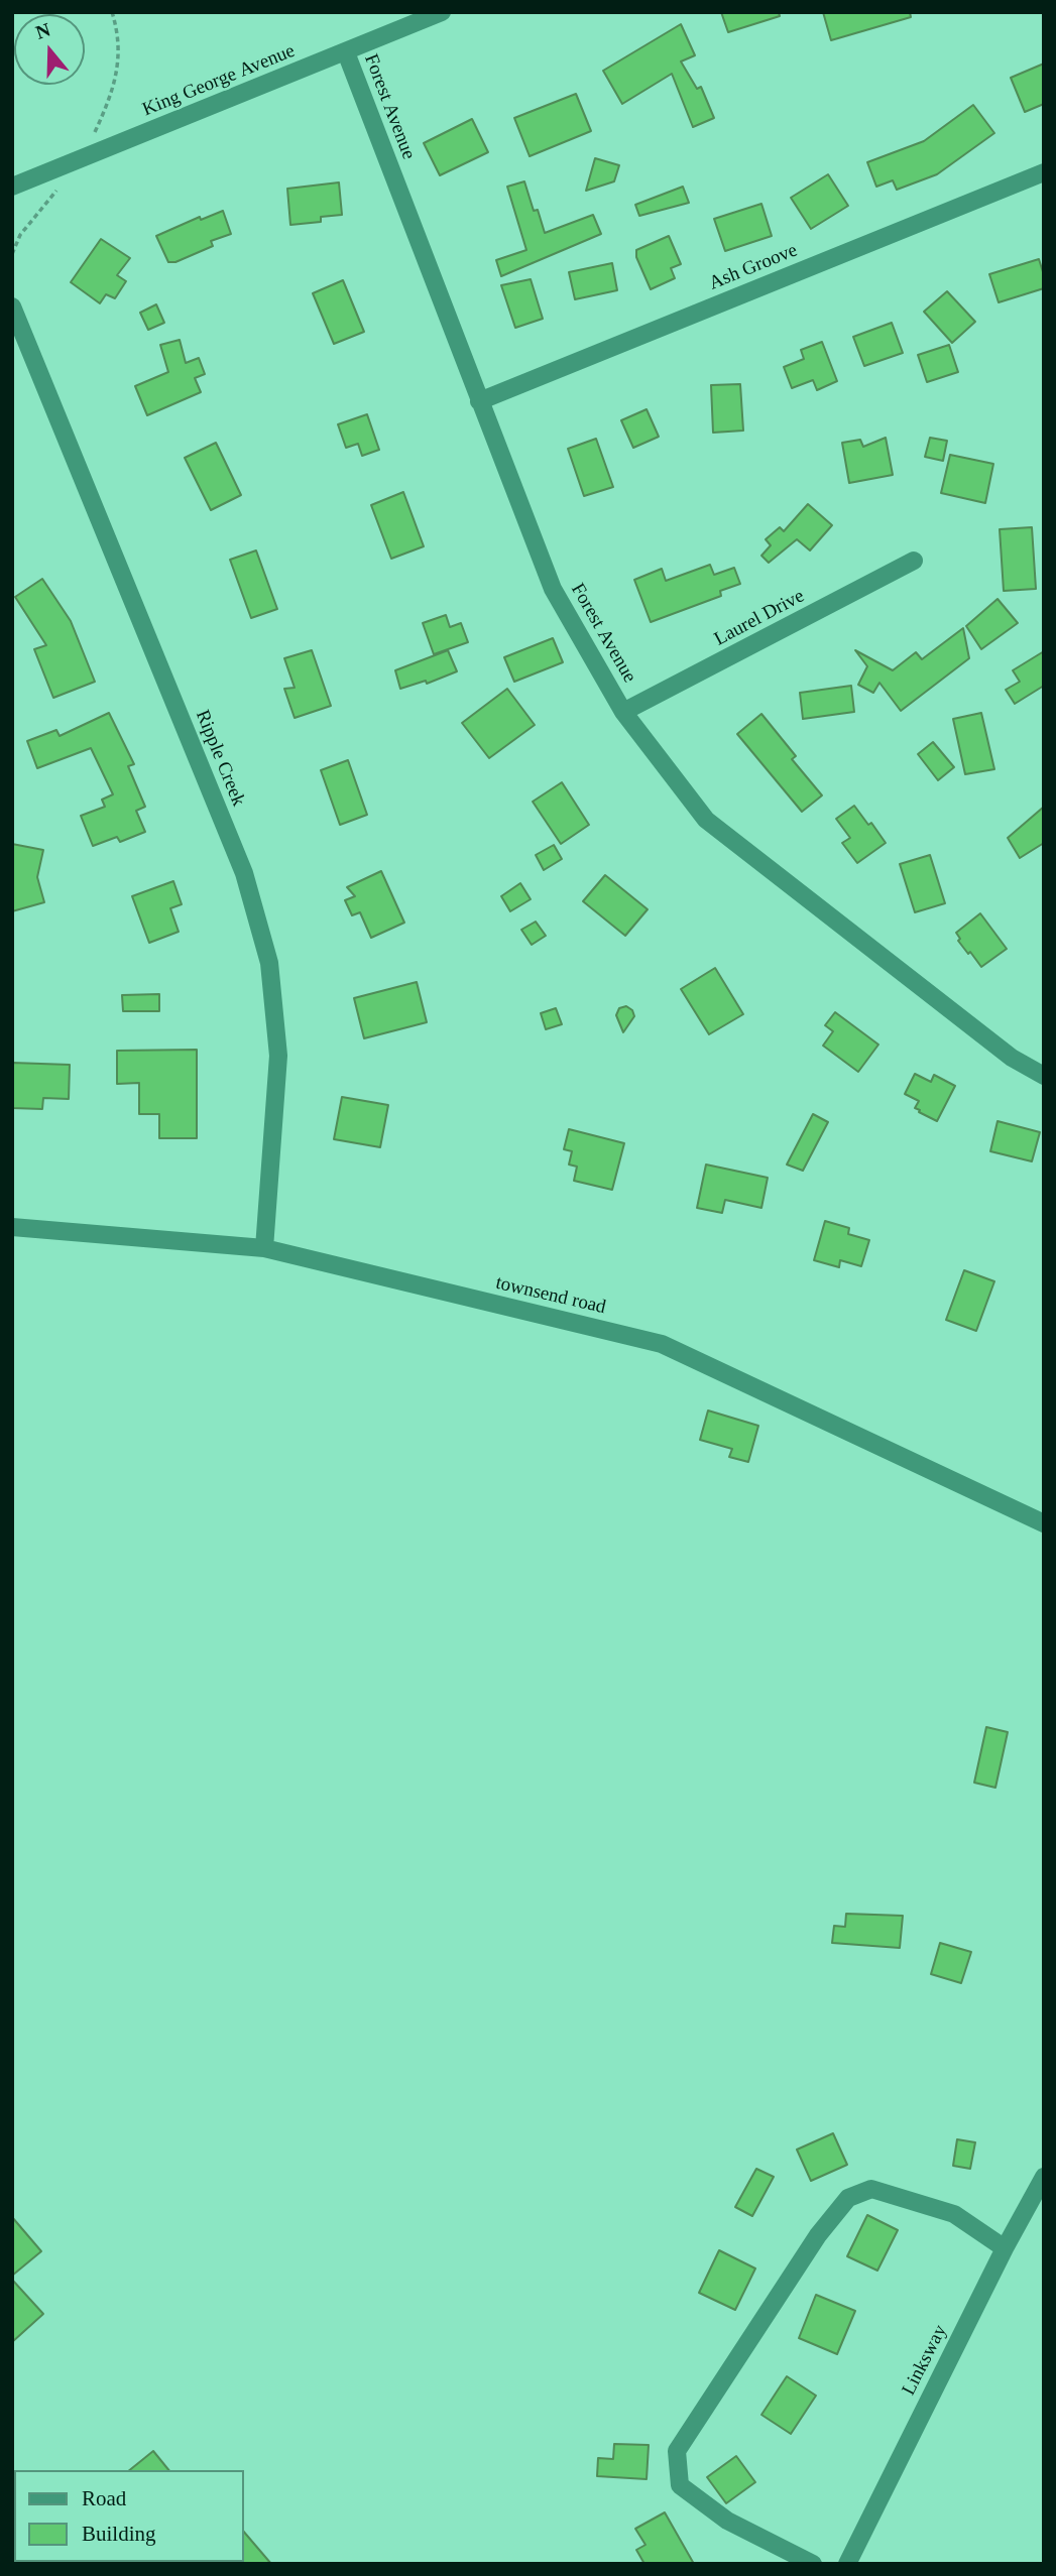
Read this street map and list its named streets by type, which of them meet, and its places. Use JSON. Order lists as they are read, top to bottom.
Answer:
{
  "streets": {
    "street": [
      "King George Avenue",
      "Forest Avenue",
      "Ash Groove",
      "Laurel Drive",
      "Ripple Creek",
      "townsend road",
      "Linksway"
    ]
  },
  "crossings": [
    ["King George Avenue", "Forest Avenue"],
    ["Forest Avenue", "Ash Groove"],
    ["Forest Avenue", "Laurel Drive"],
    ["Ripple Creek", "townsend road"]
  ],
  "legend": ["Road", "Building"],
  "north": "top"
}
